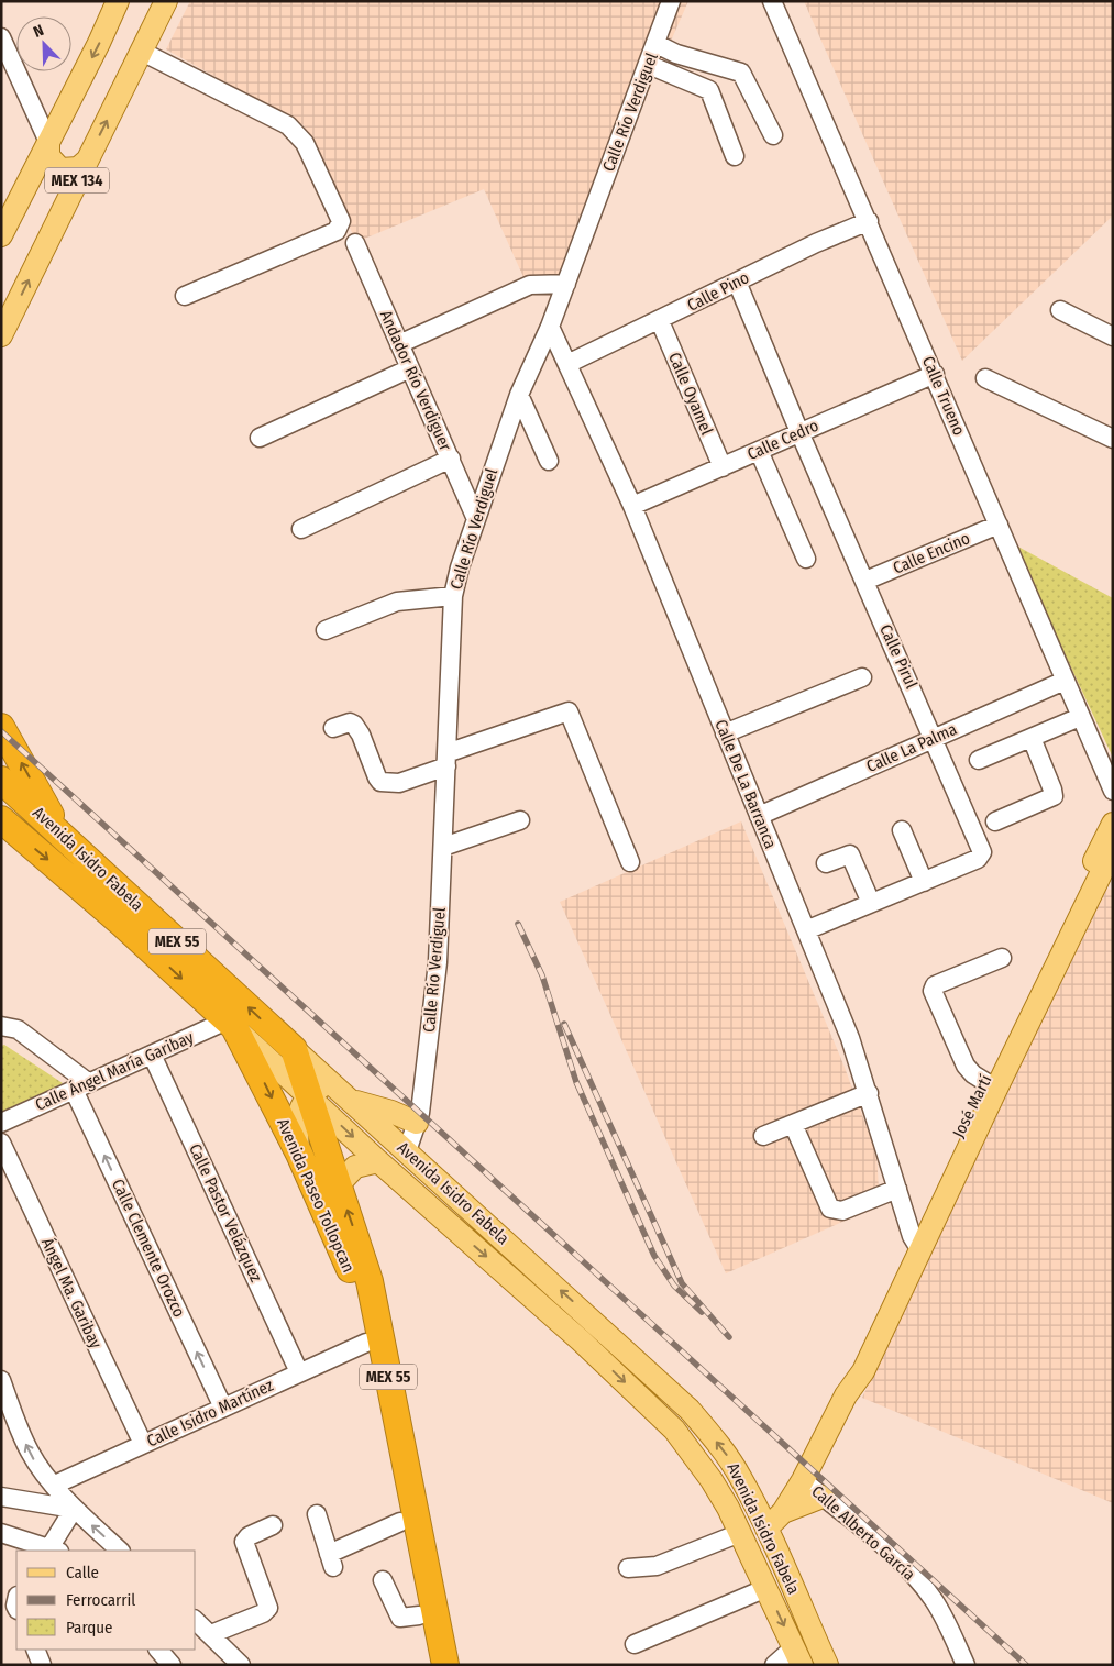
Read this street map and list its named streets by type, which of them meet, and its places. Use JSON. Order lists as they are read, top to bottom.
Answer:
{
  "streets": {
    "highway": ["Avenida Isidro Fabela", "MEX 55", "Avenida Paseo Tollopcan"],
    "main road": ["MEX 134", "José Martí"],
    "street": [
      "Calle Río Verdiguel",
      "Calle Pino",
      "Andador Río Verdiguer",
      "Calle Oyamel",
      "Calle Trueno",
      "Calle Cedro",
      "Calle Encino",
      "Calle Pirul",
      "Calle La Palma",
      "Calle De La Barranca",
      "Calle Ángel María Garibay",
      "Calle Pastor Velázquez",
      "Calle Clemente Orozco",
      "Ángel Ma. Garibay",
      "Calle Isidro Martínez",
      "Calle Alberto García"
    ]
  },
  "crossings": [
    ["Calle Río Verdiguel", "Andador Río Verdiguer"],
    ["Calle Río Verdiguel", "Calle De La Barranca"],
    ["Calle Río Verdiguel", "Avenida Isidro Fabela"],
    ["Calle Pino", "Calle Oyamel"],
    ["Calle Pino", "Calle Trueno"],
    ["Calle Pino", "Calle Pirul"],
    ["Calle Pino", "Calle De La Barranca"],
    ["Calle Oyamel", "Calle Cedro"],
    ["Calle Trueno", "Calle Cedro"],
    ["Calle Trueno", "Calle Encino"],
    ["Calle Trueno", "Calle La Palma"],
    ["Calle Cedro", "Calle Pirul"],
    ["Calle Cedro", "Calle De La Barranca"],
    ["Calle Encino", "Calle Pirul"],
    ["Calle Pirul", "Calle La Palma"],
    ["Calle Pirul", "Calle De La Barranca"],
    ["Calle La Palma", "Calle De La Barranca"],
    ["Calle De La Barranca", "José Martí"],
    ["Avenida Isidro Fabela", "Calle Ángel María Garibay"],
    ["Avenida Isidro Fabela", "José Martí"],
    ["Avenida Isidro Fabela", "Avenida Paseo Tollopcan"],
    ["Calle Ángel María Garibay", "Avenida Paseo Tollopcan"],
    ["Calle Ángel María Garibay", "Calle Pastor Velázquez"],
    ["Calle Ángel María Garibay", "Calle Clemente Orozco"],
    ["José Martí", "Calle Alberto García"],
    ["Avenida Paseo Tollopcan", "Calle Isidro Martínez"],
    ["Calle Pastor Velázquez", "Calle Isidro Martínez"],
    ["Calle Clemente Orozco", "Calle Isidro Martínez"],
    ["Ángel Ma. Garibay", "Calle Isidro Martínez"]
  ],
  "one_way": ["Calle Clemente Orozco"],
  "legend": ["Calle", "Ferrocarril", "Parque"],
  "north": "top left"
}
